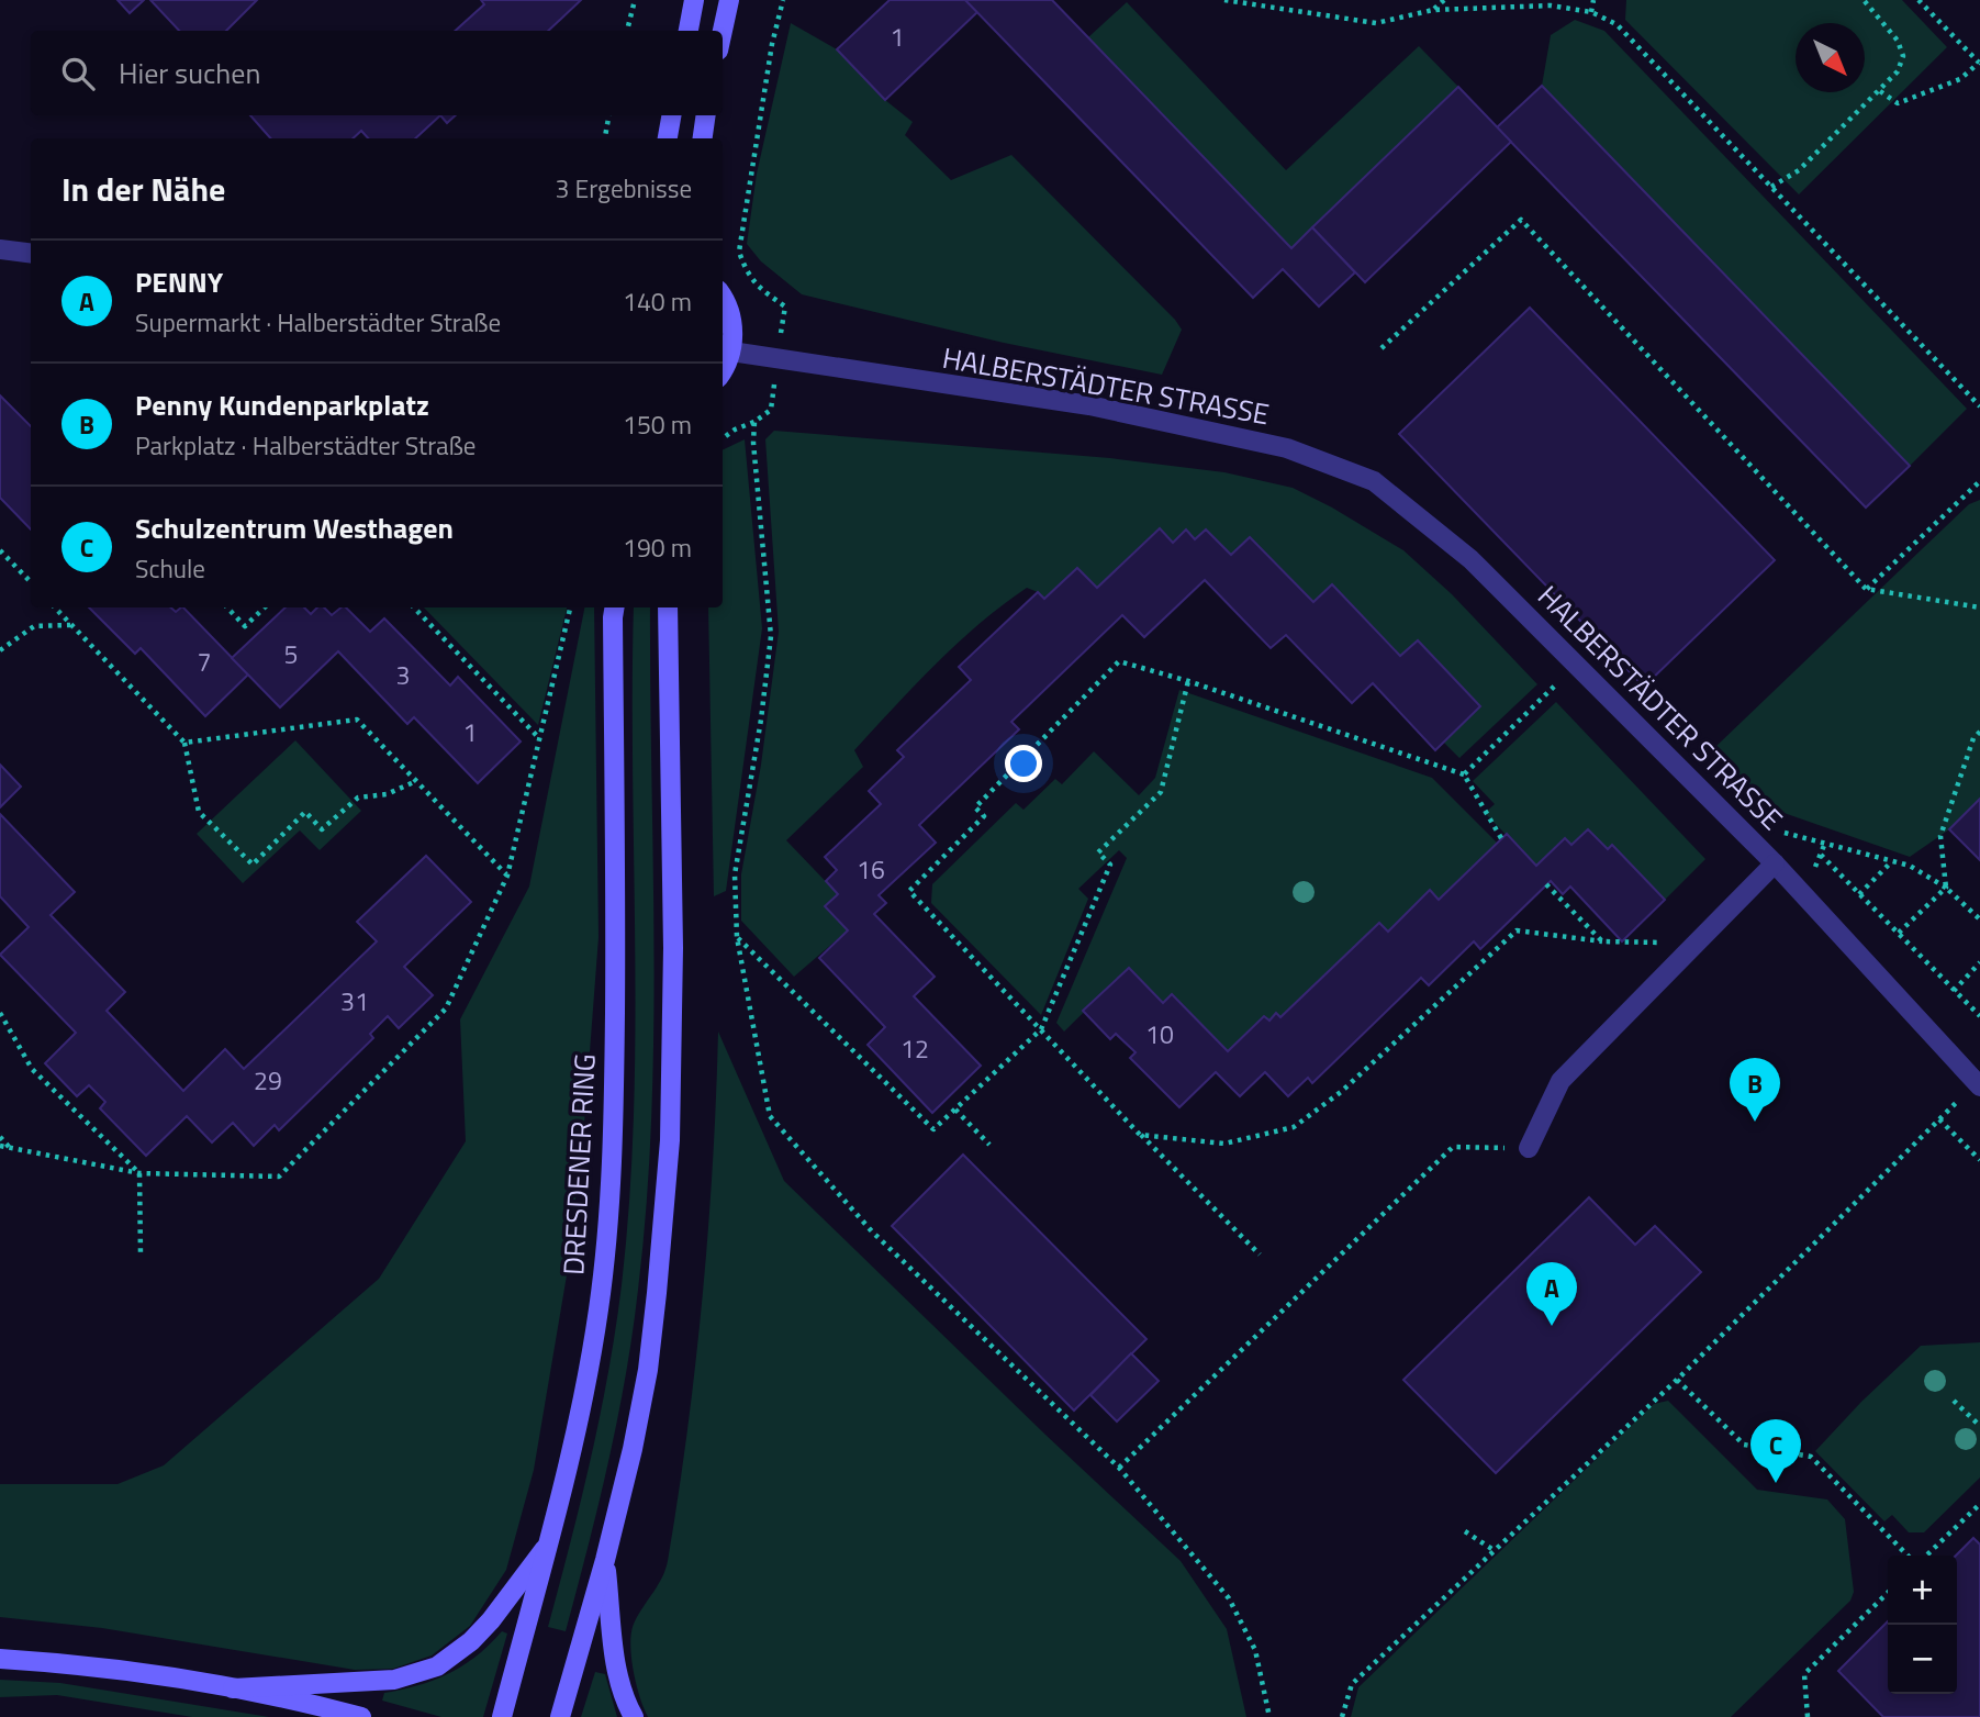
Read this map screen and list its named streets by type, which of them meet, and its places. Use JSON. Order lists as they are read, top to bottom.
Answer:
{
  "streets": {
    "street": ["HALBERSTÄDTER STRASSE", "DRESDENER RING"]
  },
  "house_numbers": [
    "1",
    "5",
    "7",
    "3",
    "1",
    "16",
    "31",
    "10",
    "12",
    "29"
  ],
  "north": "bottom right",
  "page": {
    "search": "Hier suchen",
    "heading": ["In der Nähe", "3 Ergebnisse"],
    "list": [
      {
        "mark": "A",
        "name": "PENNY",
        "note": "Supermarkt · Halberstädter Straße",
        "value": "140 m"
      },
      {
        "mark": "B",
        "name": "Penny Kundenparkplatz",
        "note": "Parkplatz · Halberstädter Straße",
        "value": "150 m"
      },
      {
        "mark": "C",
        "name": "Schulzentrum Westhagen",
        "note": "Schule",
        "value": "190 m"
      }
    ],
    "pins": ["B", "A", "C"],
    "map_buttons": ["+", "−"]
  }
}
